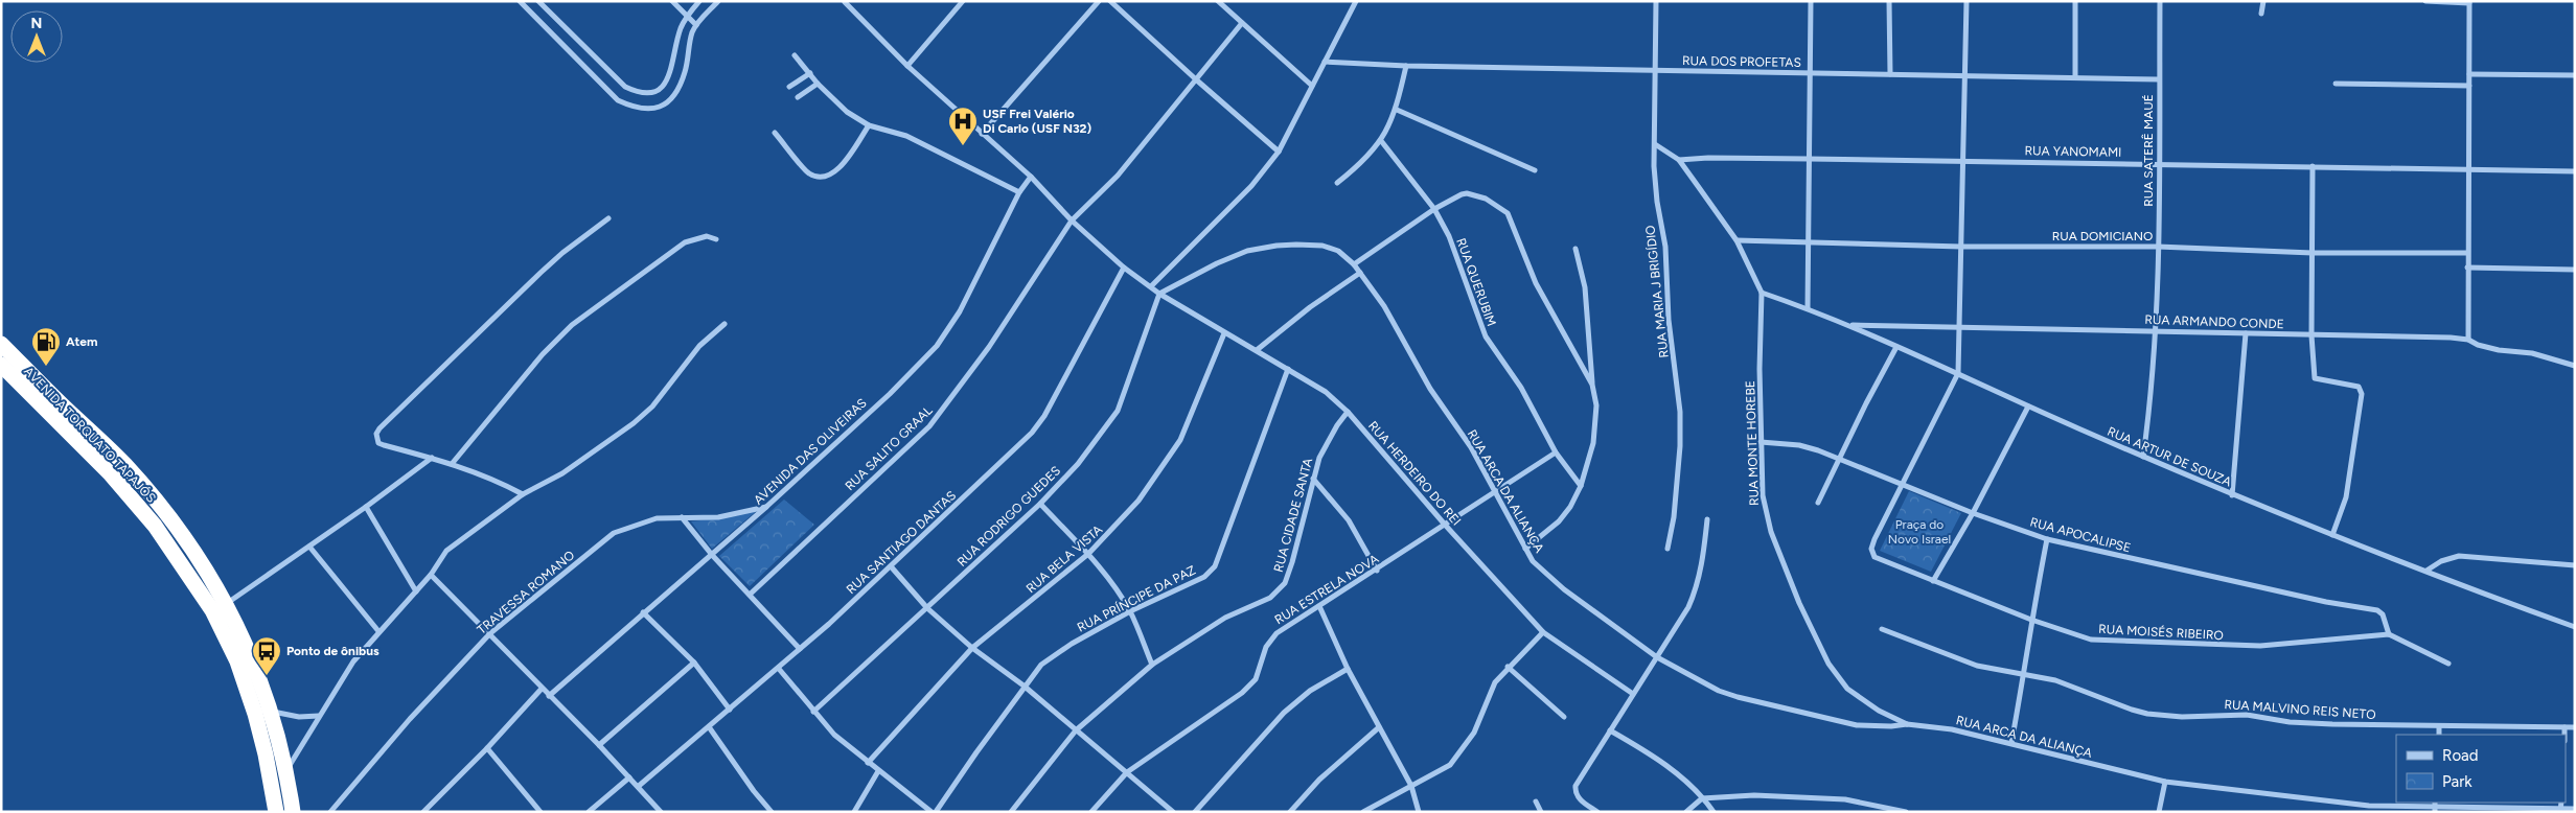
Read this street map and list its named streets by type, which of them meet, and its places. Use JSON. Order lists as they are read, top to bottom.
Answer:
{
  "streets": {
    "highway": ["AVENIDA TORQUATO TAPAJÓS"],
    "street": [
      "RUA DOS PROFETAS",
      "RUA SATERÊ MAUÉ",
      "RUA YANOMAMI",
      "RUA DOMICIANO",
      "RUA QUERUBIM",
      "RUA MARIA J BRIGÍDIO",
      "RUA ARMANDO CONDE",
      "RUA MONTE HOREBE",
      "RUA SALITO GRAAL",
      "AVENIDA DAS OLIVEIRAS",
      "RUA ARTUR DE SOUZA",
      "RUA HERDEIRO DO REI",
      "RUA ARCA DA ALIANÇA",
      "RUA CIDADE SANTA",
      "RUA RODRIGO GUEDES",
      "RUA APOCALIPSE",
      "RUA SANTIAGO DANTAS",
      "RUA BELA VISTA",
      "RUA ESTRELA NOVA",
      "TRAVESSA ROMANO",
      "RUA PRÍNCIPE DA PAZ",
      "RUA MOISÉS RIBEIRO",
      "RUA MALVINO REIS NETO"
    ]
  },
  "crossings": [
    ["RUA DOS PROFETAS", "RUA SATERÊ MAUÉ"],
    ["RUA DOS PROFETAS", "RUA MARIA J BRIGÍDIO"],
    ["RUA SATERÊ MAUÉ", "RUA YANOMAMI"],
    ["RUA SATERÊ MAUÉ", "RUA DOMICIANO"],
    ["RUA SATERÊ MAUÉ", "RUA ARMANDO CONDE"],
    ["RUA SATERÊ MAUÉ", "RUA ARTUR DE SOUZA"],
    ["RUA YANOMAMI", "RUA MONTE HOREBE"],
    ["RUA DOMICIANO", "RUA MONTE HOREBE"],
    ["RUA QUERUBIM", "RUA ESTRELA NOVA"],
    ["RUA MARIA J BRIGÍDIO", "RUA MONTE HOREBE"],
    ["RUA ARMANDO CONDE", "RUA ARTUR DE SOUZA"],
    ["RUA MONTE HOREBE", "RUA ARTUR DE SOUZA"],
    ["RUA MONTE HOREBE", "RUA ARCA DA ALIANÇA"],
    ["RUA MONTE HOREBE", "RUA APOCALIPSE"],
    ["RUA SALITO GRAAL", "RUA HERDEIRO DO REI"],
    ["AVENIDA DAS OLIVEIRAS", "RUA HERDEIRO DO REI"],
    ["AVENIDA DAS OLIVEIRAS", "TRAVESSA ROMANO"],
    ["RUA HERDEIRO DO REI", "RUA ARCA DA ALIANÇA"],
    ["RUA HERDEIRO DO REI", "RUA CIDADE SANTA"],
    ["RUA HERDEIRO DO REI", "RUA RODRIGO GUEDES"],
    ["RUA HERDEIRO DO REI", "RUA SANTIAGO DANTAS"],
    ["RUA HERDEIRO DO REI", "RUA BELA VISTA"],
    ["RUA HERDEIRO DO REI", "RUA ESTRELA NOVA"],
    ["RUA HERDEIRO DO REI", "RUA PRÍNCIPE DA PAZ"],
    ["RUA ARCA DA ALIANÇA", "RUA RODRIGO GUEDES"],
    ["RUA ARCA DA ALIANÇA", "RUA ESTRELA NOVA"],
    ["RUA APOCALIPSE", "RUA MOISÉS RIBEIRO"]
  ],
  "parks": ["Praça do Novo Israel"],
  "places": {
    "hospital": ["USF Frei Valério Di Carlo (USF N32)"],
    "fuel station": ["Atem"],
    "bus stop": ["Ponto de ônibus"]
  },
  "legend": ["Road", "Park"],
  "north": "top"
}
